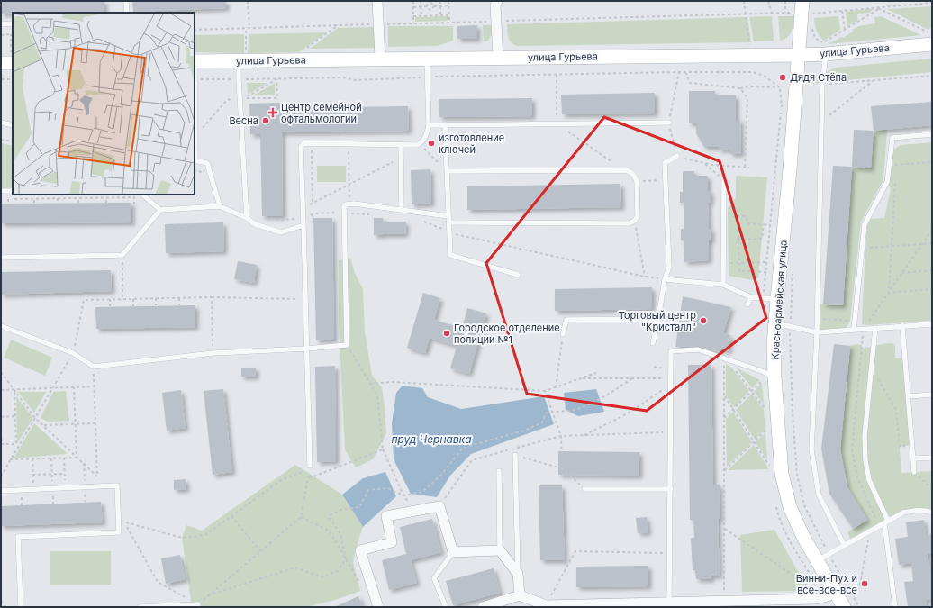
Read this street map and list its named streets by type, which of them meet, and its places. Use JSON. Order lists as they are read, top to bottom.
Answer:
{
  "streets": {
    "main road": ["улица Гурьева", "Красноармейская улица"]
  },
  "crossings": [
    ["улица Гурьева", "Красноармейская улица"]
  ],
  "water": ["пруд Чернавка"],
  "places": {
    "other": [
      "Дядя Стёпа",
      "Весна",
      "изготовление ключей",
      "Торговый центр \"Кристалл\"",
      "Городское отделение полиции №1",
      "Винни-Пух и все-все-все"
    ],
    "health": ["Центр семейной офтальмологии"]
  }
}
